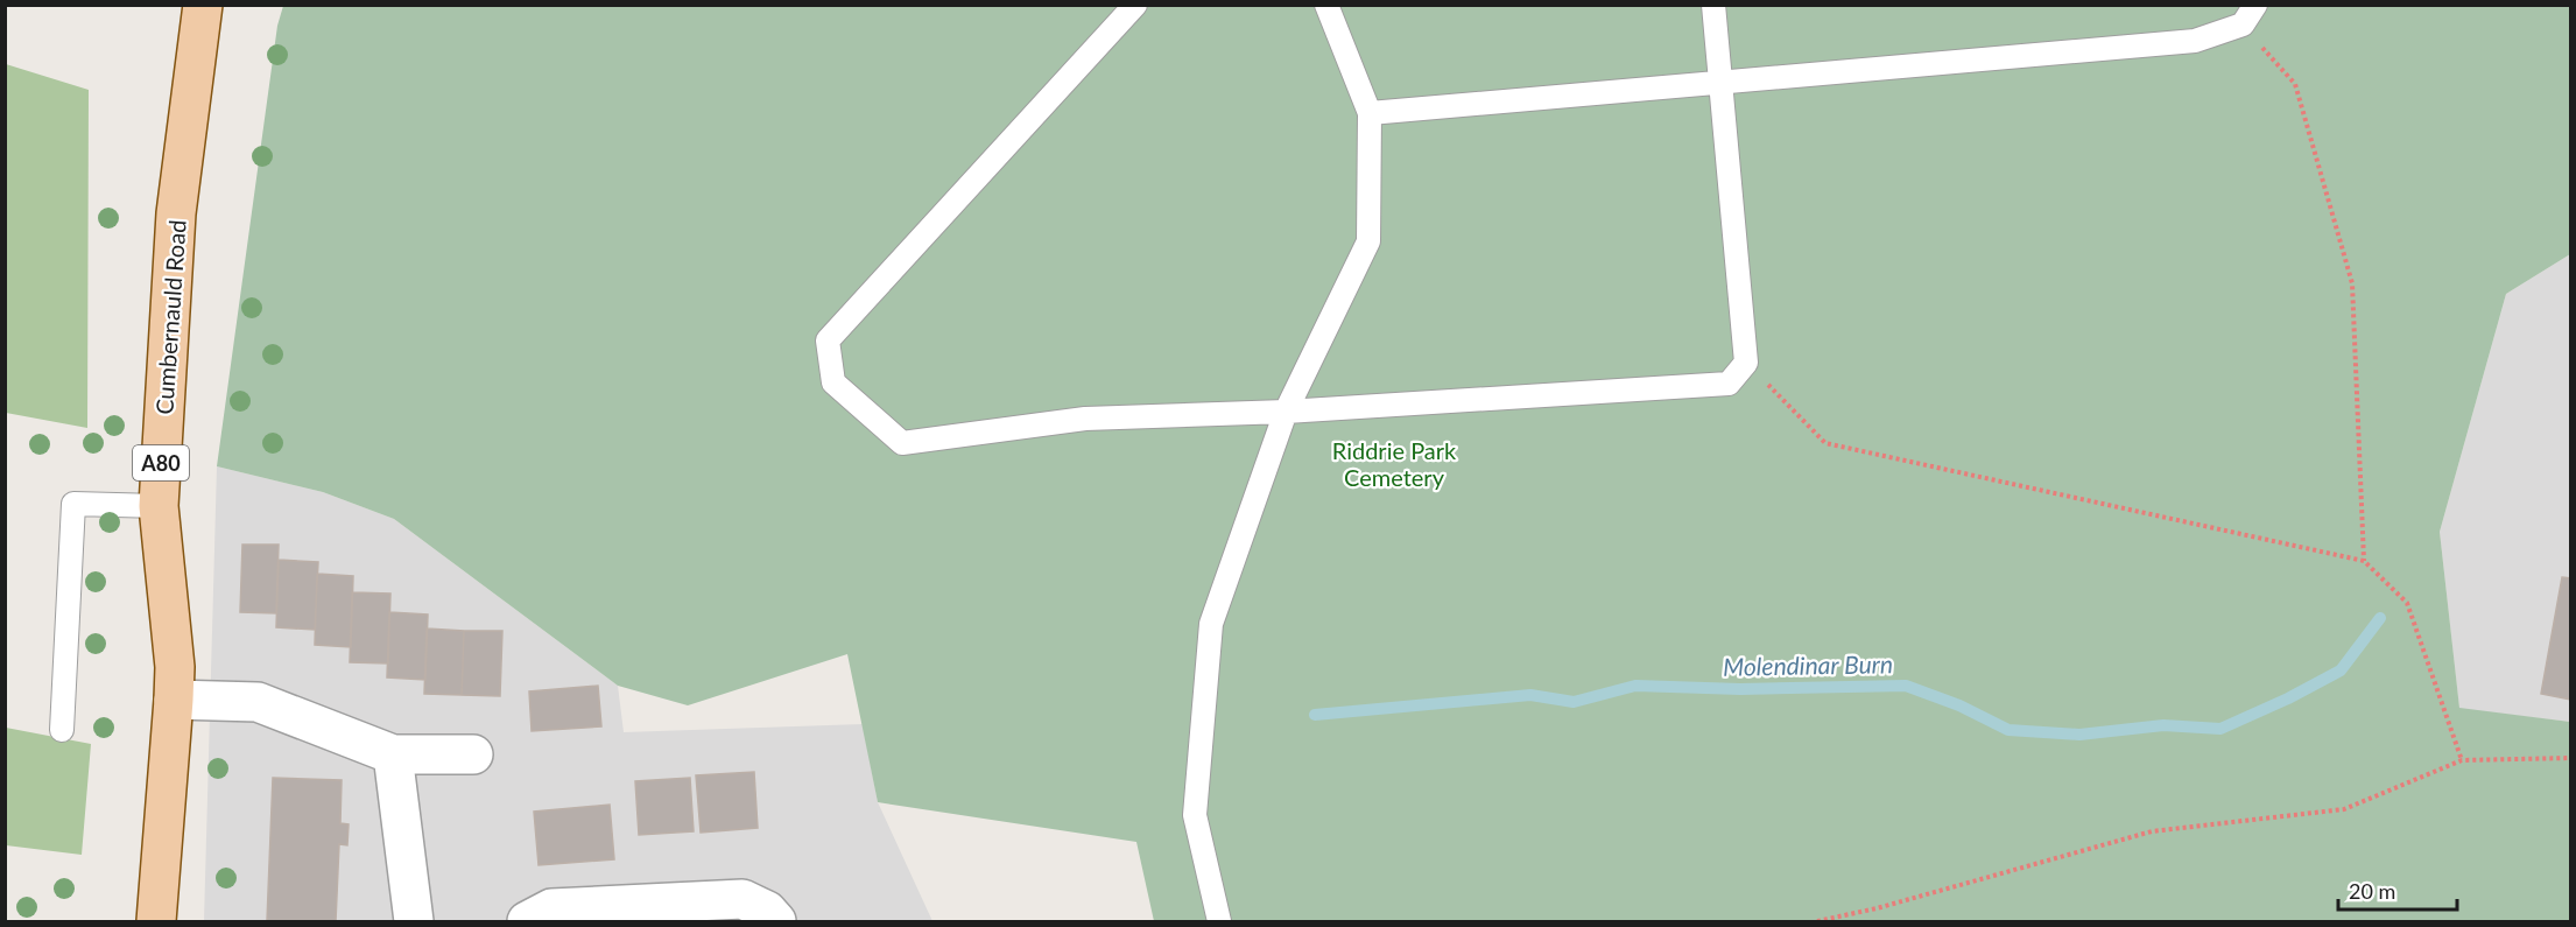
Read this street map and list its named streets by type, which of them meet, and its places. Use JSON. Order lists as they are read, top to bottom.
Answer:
{
  "streets": {
    "main road": ["Cumbernauld Road", "A80"]
  },
  "water": ["Molendinar Burn"],
  "parks": ["Riddrie Park Cemetery"],
  "scale_bar": "20 m"
}
